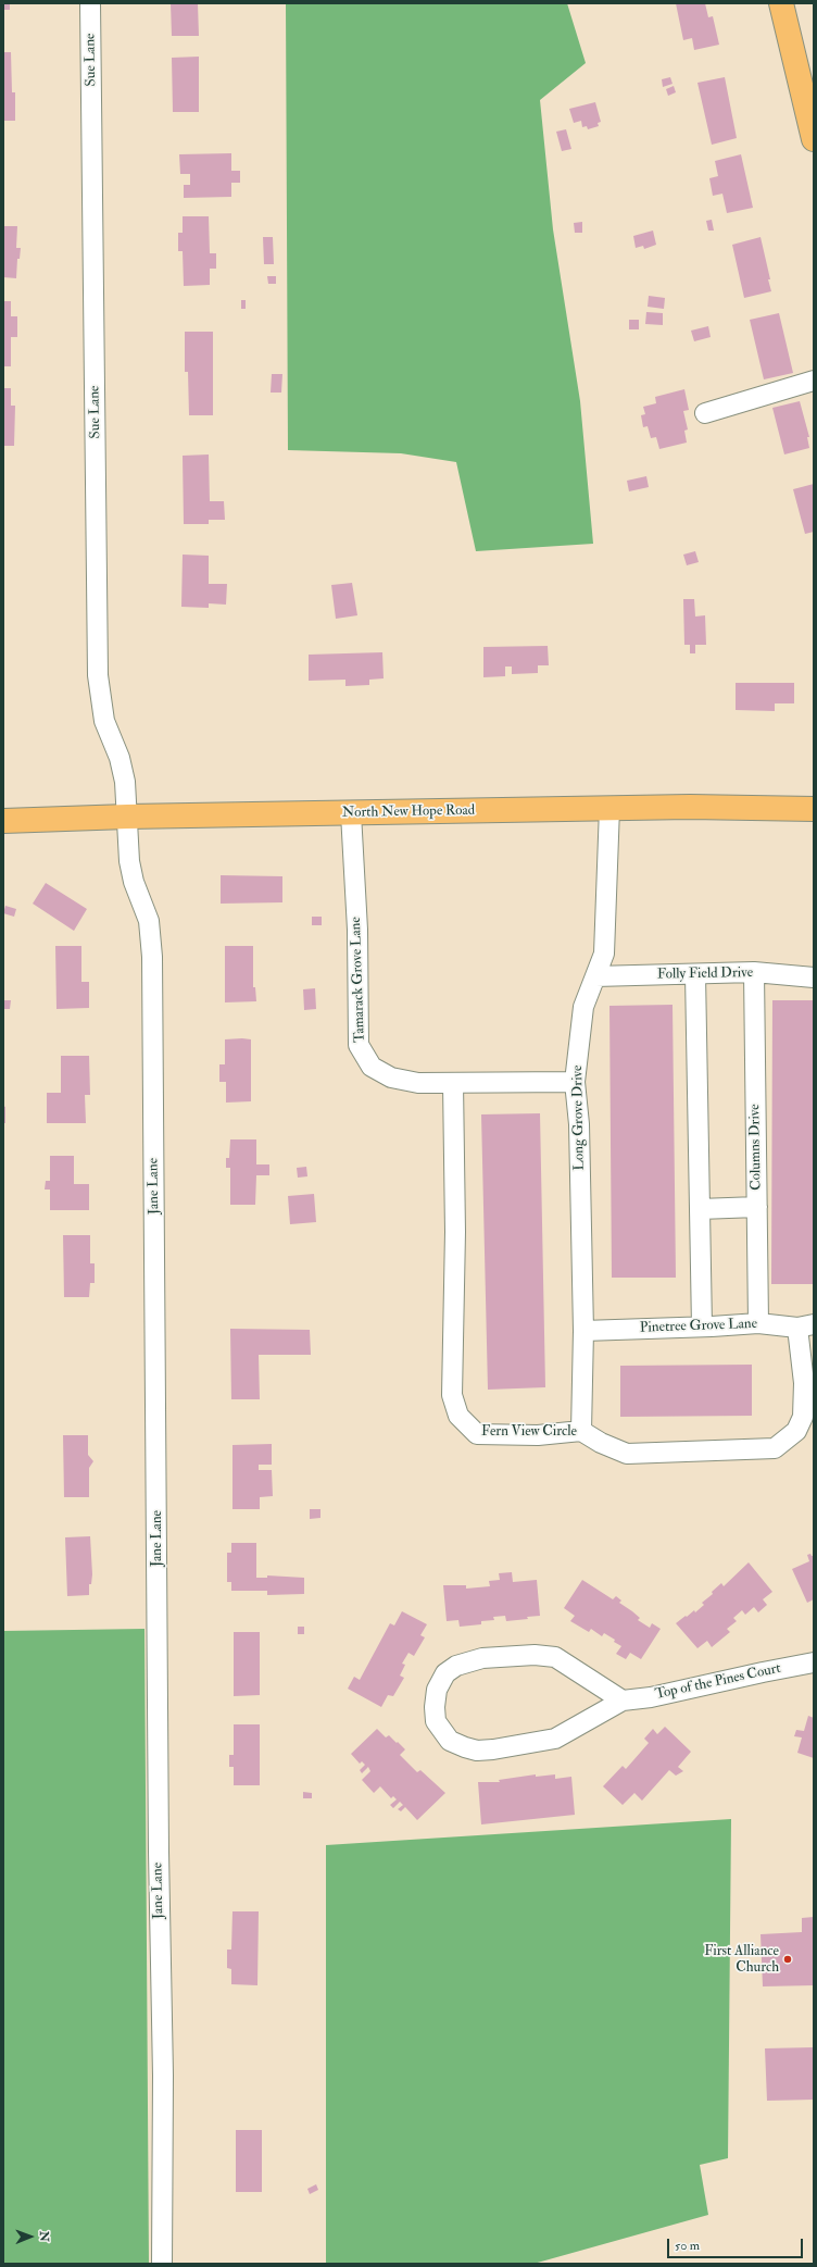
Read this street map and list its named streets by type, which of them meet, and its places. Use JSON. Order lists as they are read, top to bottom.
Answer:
{
  "streets": {
    "main road": ["North New Hope Road"],
    "street": [
      "Sue Lane",
      "Folly Field Drive",
      "Tamarack Grove Lane",
      "Long Grove Drive",
      "Columns Drive",
      "Jane Lane",
      "Pinetree Grove Lane",
      "Fern View Circle",
      "Top of the Pines Court"
    ]
  },
  "crossings": [
    ["Sue Lane", "North New Hope Road"],
    ["Sue Lane", "Jane Lane"],
    ["North New Hope Road", "Tamarack Grove Lane"],
    ["North New Hope Road", "Long Grove Drive"],
    ["North New Hope Road", "Jane Lane"],
    ["Folly Field Drive", "Long Grove Drive"],
    ["Folly Field Drive", "Columns Drive"],
    ["Tamarack Grove Lane", "Long Grove Drive"],
    ["Tamarack Grove Lane", "Fern View Circle"],
    ["Long Grove Drive", "Pinetree Grove Lane"],
    ["Long Grove Drive", "Fern View Circle"],
    ["Columns Drive", "Pinetree Grove Lane"],
    ["Pinetree Grove Lane", "Fern View Circle"]
  ],
  "places": ["First Alliance Church"],
  "scale_bar": "50 m",
  "north": "right"
}
